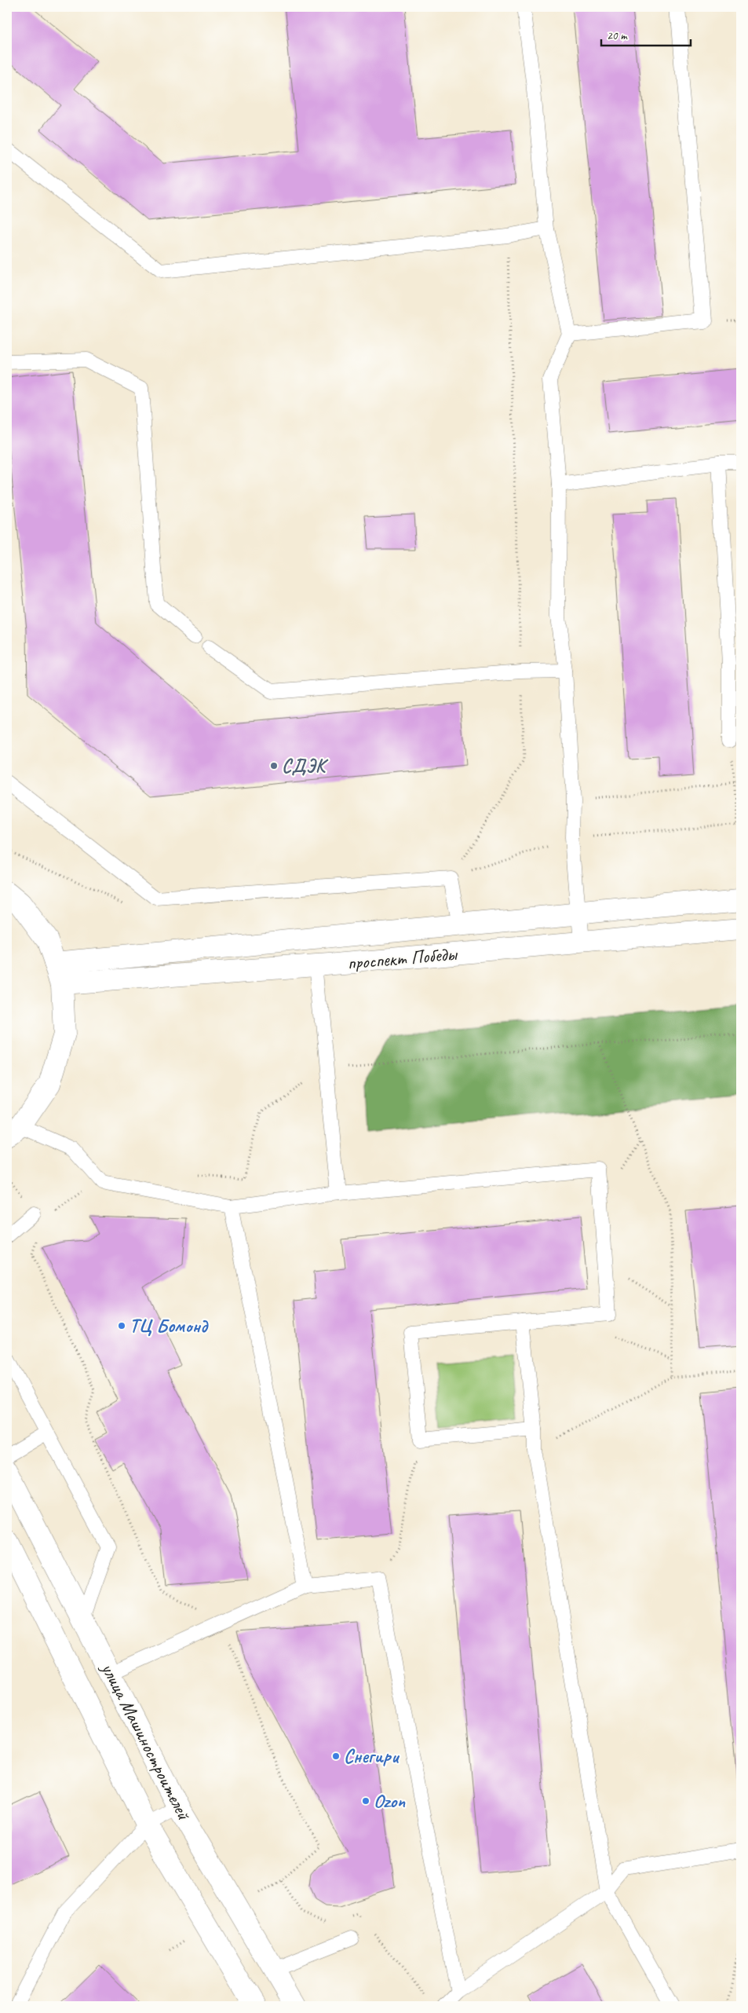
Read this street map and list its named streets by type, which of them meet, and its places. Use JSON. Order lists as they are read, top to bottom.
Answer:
{
  "streets": {
    "main road": ["проспект Победы", "улица Машиностроителей"]
  },
  "places": [
    "СДЭК",
    "ТЦ Бомонд",
    "Снегири",
    "Ozon"
  ],
  "scale_bar": "20 m"
}
